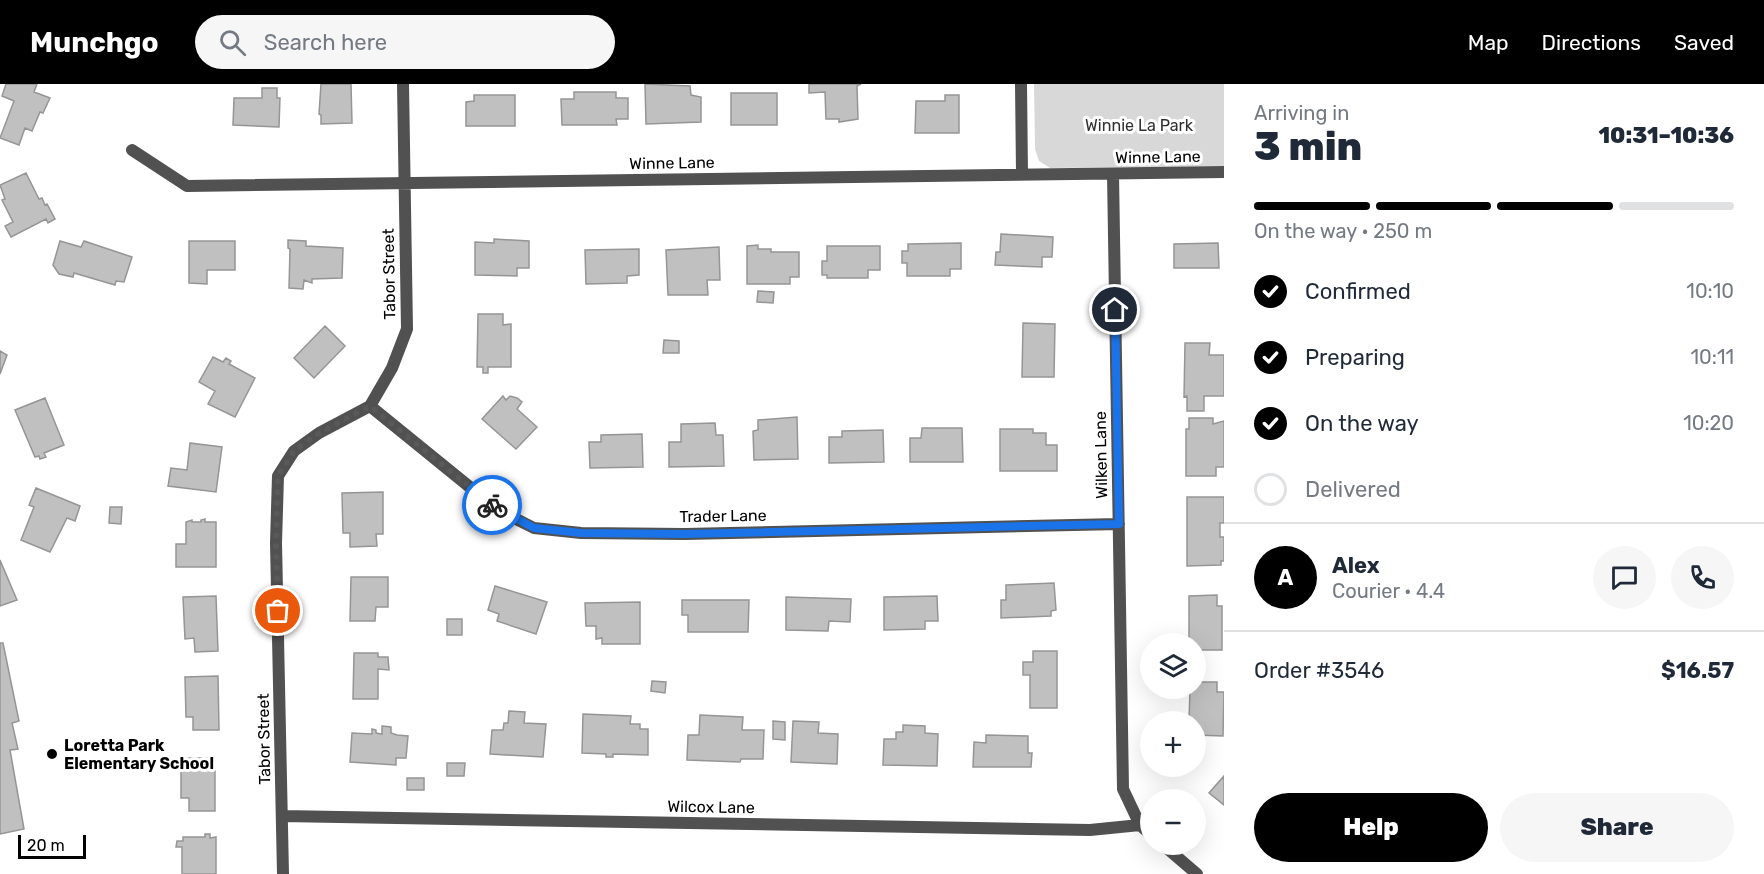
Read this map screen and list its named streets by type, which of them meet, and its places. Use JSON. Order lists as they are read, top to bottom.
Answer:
{
  "streets": {
    "street": [
      "Winne Lane",
      "Tabor Street",
      "Wilken Lane",
      "Trader Lane",
      "Wilcox Lane"
    ]
  },
  "crossings": [
    ["Winne Lane", "Tabor Street"],
    ["Winne Lane", "Wilken Lane"],
    ["Tabor Street", "Trader Lane"],
    ["Tabor Street", "Wilcox Lane"],
    ["Wilken Lane", "Trader Lane"],
    ["Wilken Lane", "Wilcox Lane"]
  ],
  "parks": ["Winnie La Park"],
  "places": ["Loretta Park Elementary School"],
  "scale_bar": "20 m",
  "page": {
    "header": "Munchgo",
    "search": "Search here",
    "nav": ["Map", "Directions", "Saved"],
    "heading": ["3 min", "Arriving in", "10:31–10:36"],
    "panel": [
      "Alex",
      "Courier · 4.4",
      "Order #3546",
      "$16.57"
    ],
    "bar": "On the way · 250 m",
    "list": [
      ["Confirmed", "10:10"],
      ["Preparing", "10:11"],
      ["On the way", "10:20"],
      "Delivered"
    ],
    "round": "A",
    "map_buttons": ["+", "−"],
    "buttons": ["Help", "Share"],
    "scale": "20 m"
  }
}
